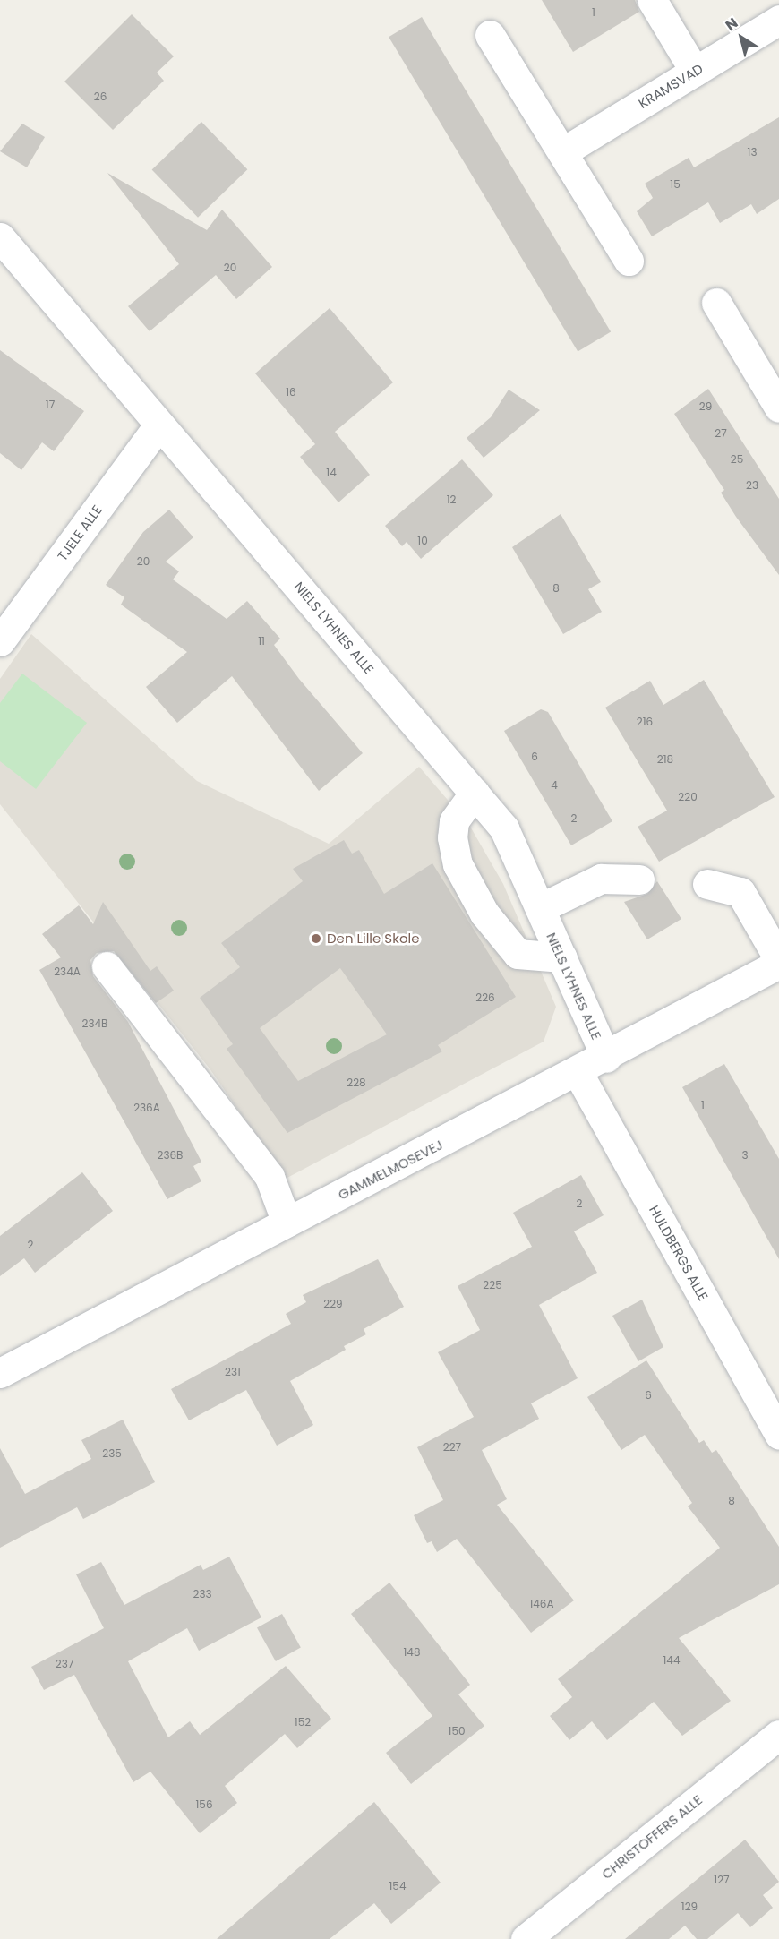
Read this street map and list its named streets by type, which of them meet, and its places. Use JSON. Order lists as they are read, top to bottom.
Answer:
{
  "streets": {
    "street": [
      "KRAMSVAD",
      "TJELE ALLE",
      "NIELS LYHNES ALLE",
      "GAMMELMOSEVEJ",
      "HULDBERGS ALLE",
      "CHRISTOFFERS ALLE"
    ]
  },
  "crossings": [
    ["TJELE ALLE", "NIELS LYHNES ALLE"],
    ["NIELS LYHNES ALLE", "GAMMELMOSEVEJ"],
    ["GAMMELMOSEVEJ", "HULDBERGS ALLE"]
  ],
  "places": ["Den Lille Skole"],
  "house_numbers": [
    "1",
    "26",
    "13",
    "15",
    "20",
    "16",
    "17",
    "29",
    "27",
    "25",
    "14",
    "23",
    "12",
    "10",
    "20",
    "8",
    "11",
    "216",
    "6",
    "218",
    "4",
    "220",
    "2",
    "234A",
    "226",
    "234B",
    "228",
    "1",
    "236A",
    "236B",
    "3",
    "2",
    "2",
    "225",
    "229",
    "231",
    "6",
    "227",
    "235",
    "8",
    "233",
    "146A",
    "148",
    "144",
    "237",
    "152",
    "150",
    "156",
    "127",
    "154",
    "129"
  ],
  "north": "top left"
}
